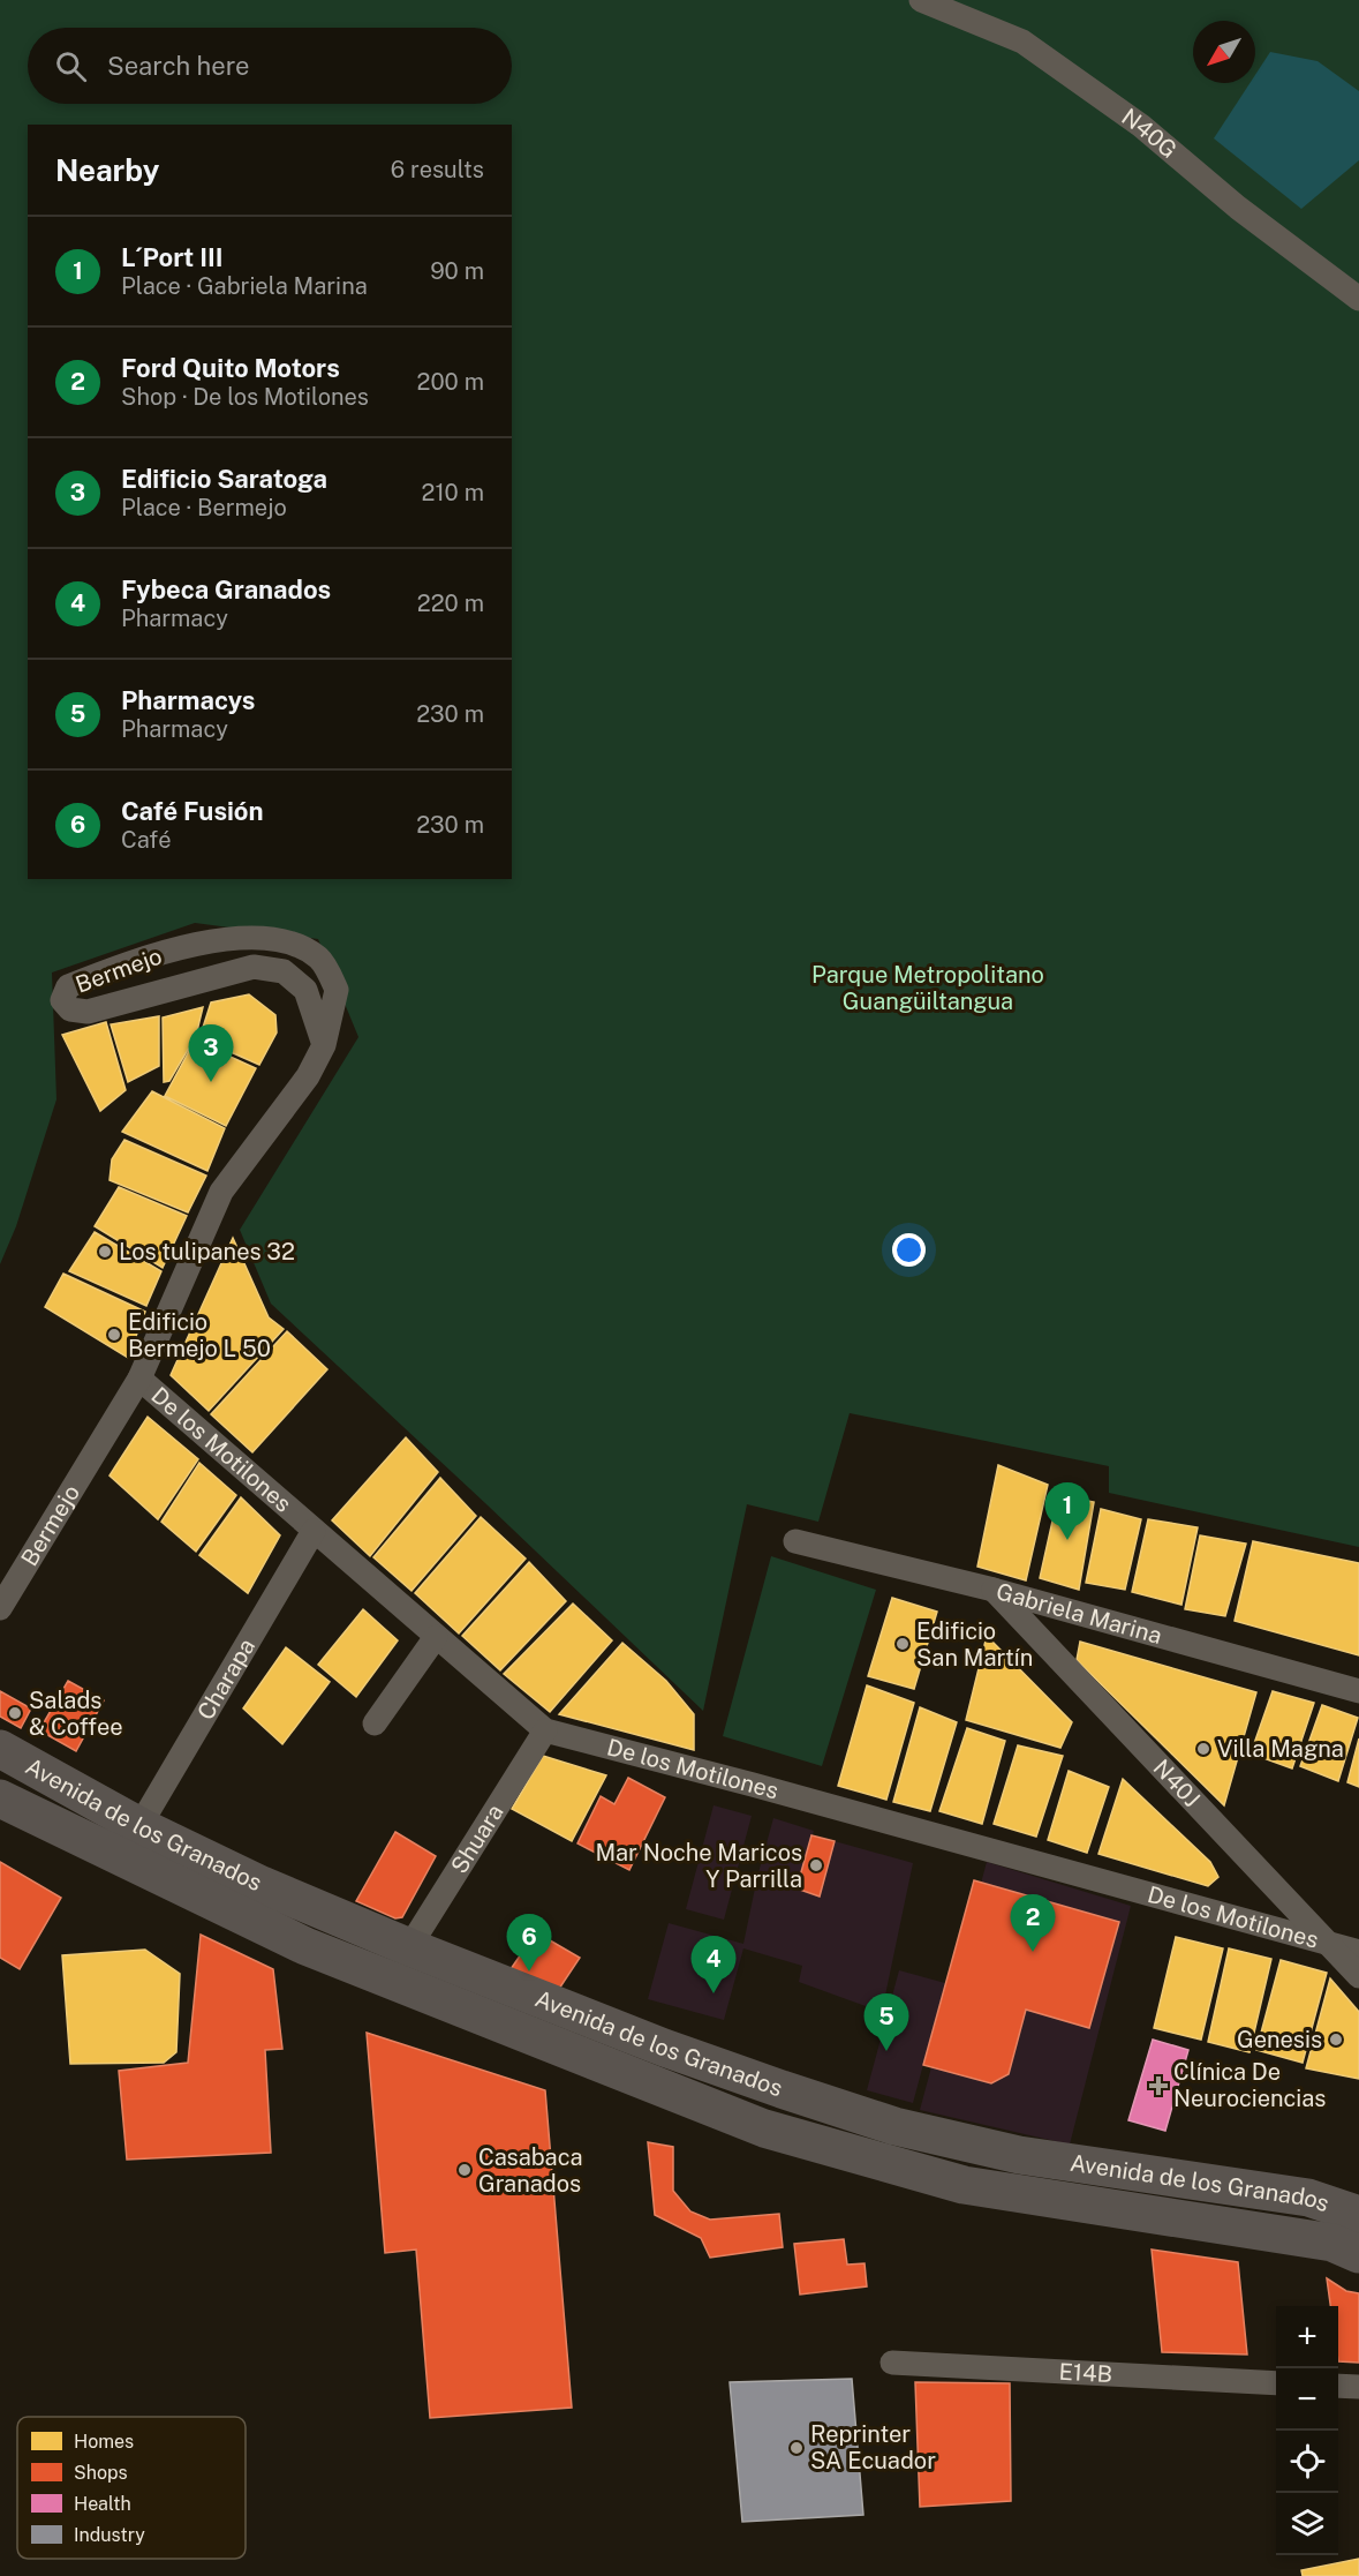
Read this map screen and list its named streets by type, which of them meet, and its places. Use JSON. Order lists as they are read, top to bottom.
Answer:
{
  "streets": {
    "main road": ["Avenida de los Granados"],
    "street": [
      "N40G",
      "Bermejo",
      "De los Motilones",
      "Gabriela Marina",
      "Charapa",
      "N40J",
      "Shuara",
      "E14B"
    ]
  },
  "crossings": [
    ["Bermejo", "De los Motilones"],
    ["De los Motilones", "Charapa"],
    ["De los Motilones", "N40J"],
    ["De los Motilones", "Shuara"],
    ["Gabriela Marina", "N40J"],
    ["Charapa", "Avenida de los Granados"],
    ["Avenida de los Granados", "Shuara"]
  ],
  "parks": ["Parque Metropolitano Guangüiltangua"],
  "places": {
    "other": [
      "Los tulipanes 32",
      "Edificio Bermejo L 50",
      "Edificio San Martín",
      "Salads & Coffee",
      "Villa Magna",
      "Mar Noche Maricos Y Parrilla",
      "Genesis",
      "Casabaca Granados",
      "Reprinter SA Ecuador"
    ],
    "health": ["Clínica De Neurociencias"]
  },
  "legend": [
    "Homes",
    "Shops",
    "Health",
    "Industry"
  ],
  "north": "bottom left",
  "page": {
    "search": "Search here",
    "heading": ["Nearby", "6 results"],
    "list": [
      {
        "mark": "1",
        "name": "L´Port III",
        "note": "Place · Gabriela Marina",
        "value": "90 m"
      },
      {
        "mark": "2",
        "name": "Ford Quito Motors",
        "note": "Shop · De los Motilones",
        "value": "200 m"
      },
      {
        "mark": "3",
        "name": "Edificio Saratoga",
        "note": "Place · Bermejo",
        "value": "210 m"
      },
      {
        "mark": "4",
        "name": "Fybeca Granados",
        "note": "Pharmacy",
        "value": "220 m"
      },
      {
        "mark": "5",
        "name": "Pharmacys",
        "note": "Pharmacy",
        "value": "230 m"
      },
      {
        "mark": "6",
        "name": "Café Fusión",
        "note": "Café",
        "value": "230 m"
      }
    ],
    "pins": [
      "3",
      "1",
      "2",
      "6",
      "4",
      "5"
    ],
    "map_buttons": ["+", "−"]
  }
}
